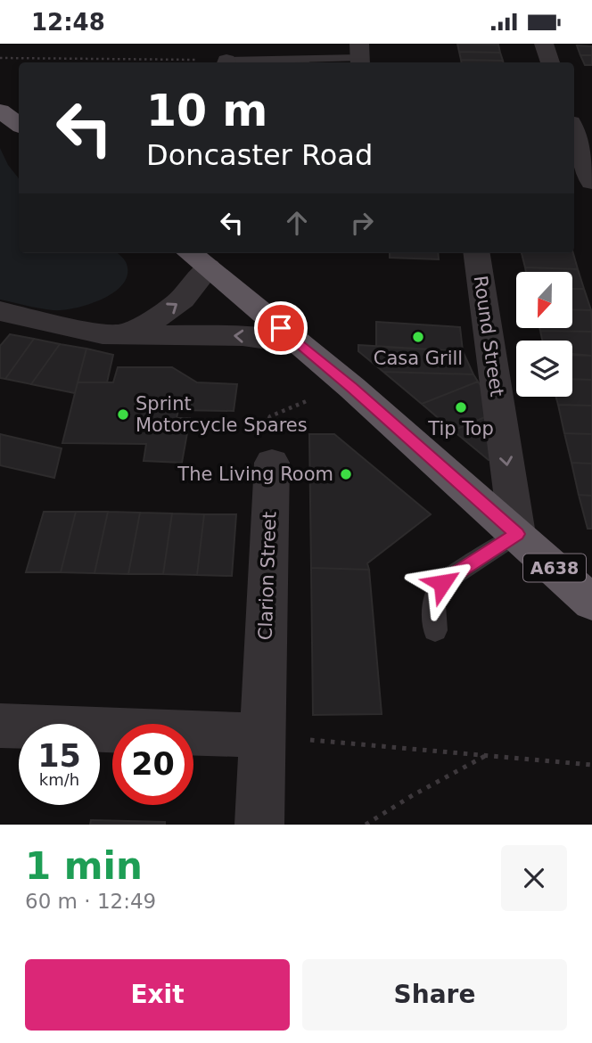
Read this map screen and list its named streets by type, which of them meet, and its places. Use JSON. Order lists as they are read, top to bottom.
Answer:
{
  "streets": {
    "highway": ["A638"],
    "street": ["Round Street", "Clarion Street"]
  },
  "crossings": [
    ["Round Street", "A638"]
  ],
  "one_way": ["Round Street"],
  "places": [
    "Casa Grill",
    "Tip Top",
    "Sprint Motorcycle Spares",
    "The Living Room"
  ],
  "north": "bottom",
  "page": {
    "status": "12:48",
    "turn": ["10 m", "Doncaster Road"],
    "speed": "15 km/h",
    "limit": "20",
    "heading": ["1 min", "60 m · 12:49"],
    "buttons": ["Exit", "Share"]
  }
}
